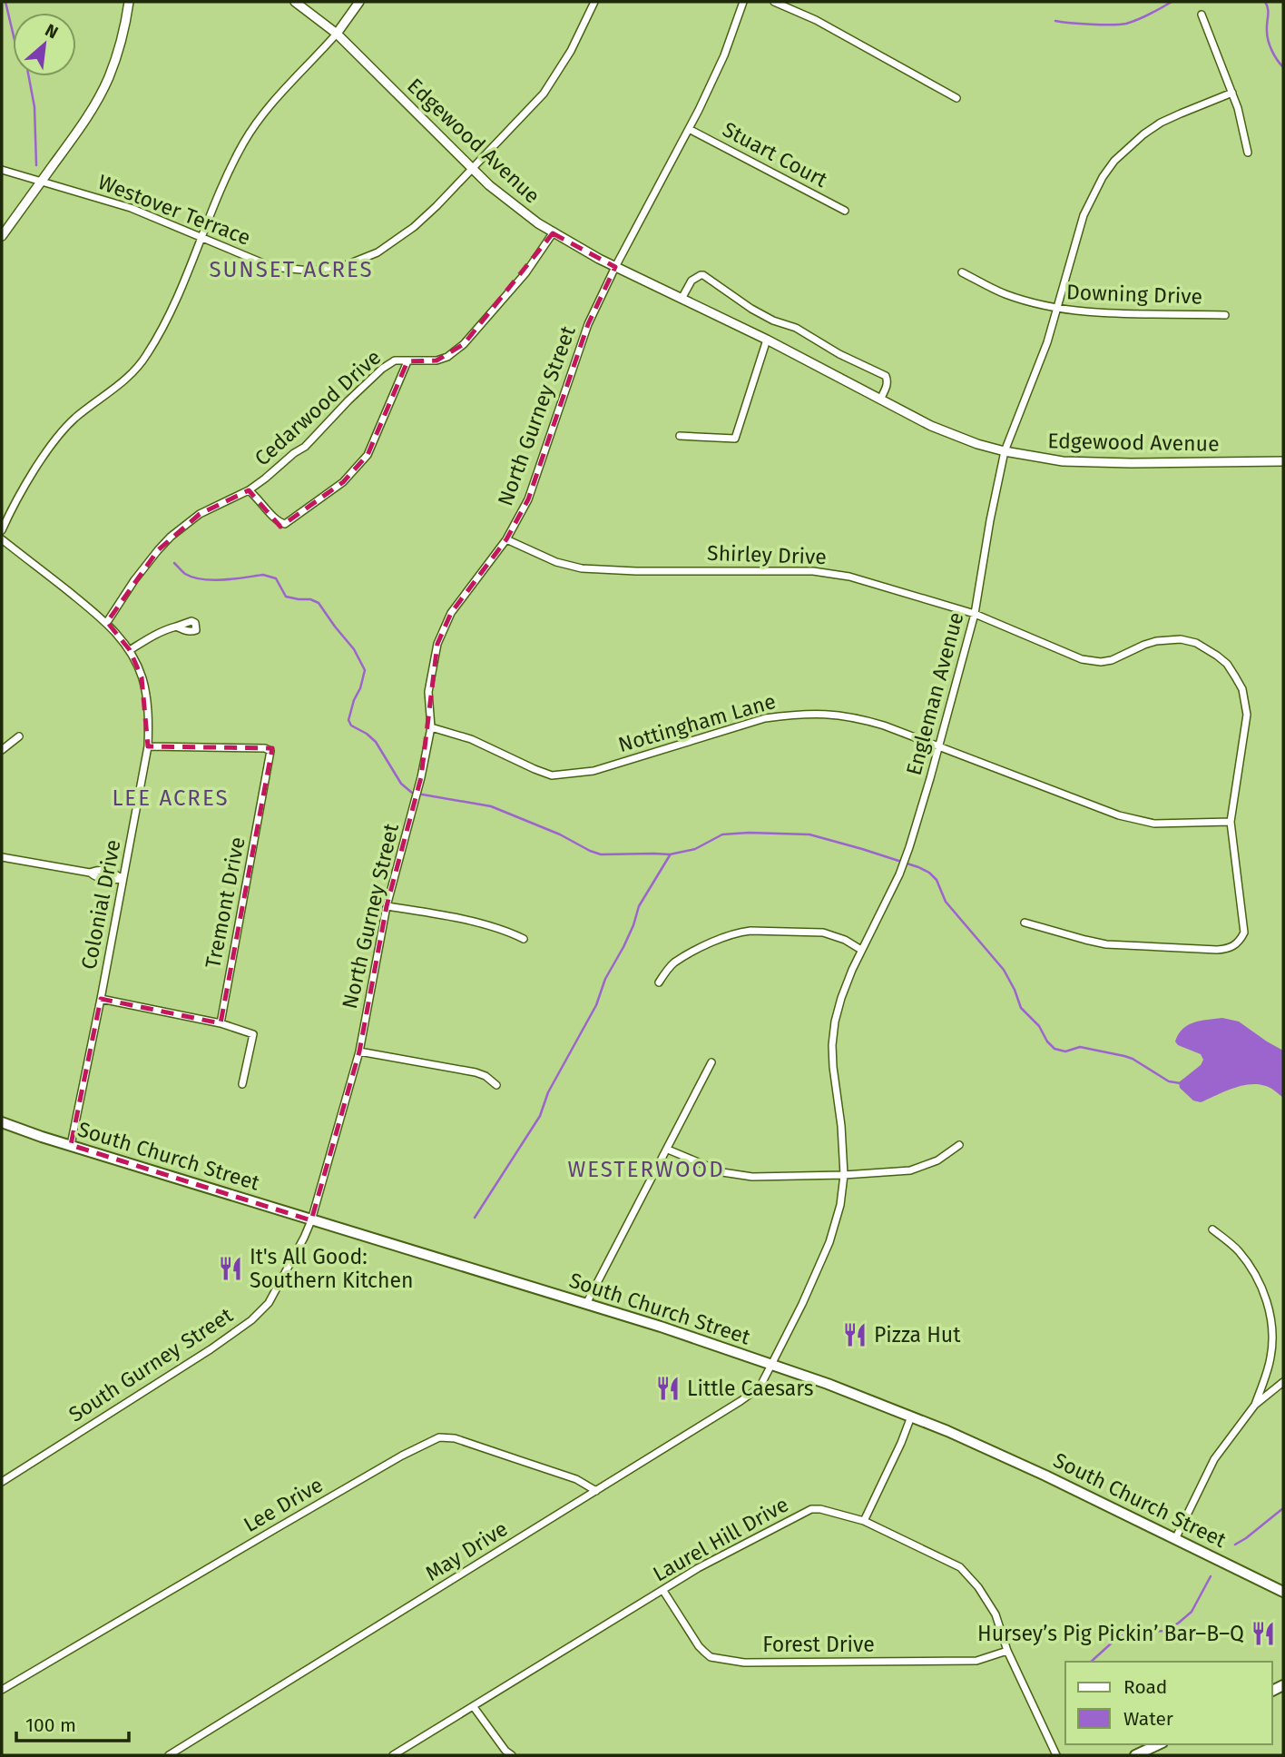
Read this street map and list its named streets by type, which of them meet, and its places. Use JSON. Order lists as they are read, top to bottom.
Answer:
{
  "streets": {
    "main road": ["South Church Street"],
    "street": [
      "Edgewood Avenue",
      "Stuart Court",
      "Westover Terrace",
      "Downing Drive",
      "Cedarwood Drive",
      "North Gurney Street",
      "Shirley Drive",
      "Engleman Avenue",
      "Nottingham Lane",
      "Tremont Drive",
      "Colonial Drive",
      "South Gurney Street",
      "Lee Drive",
      "Laurel Hill Drive",
      "May Drive",
      "Forest Drive"
    ]
  },
  "crossings": [
    ["Edgewood Avenue", "Westover Terrace"],
    ["Edgewood Avenue", "Cedarwood Drive"],
    ["Edgewood Avenue", "North Gurney Street"],
    ["Edgewood Avenue", "Engleman Avenue"],
    ["Stuart Court", "North Gurney Street"],
    ["Downing Drive", "Engleman Avenue"],
    ["Cedarwood Drive", "Colonial Drive"],
    ["North Gurney Street", "Shirley Drive"],
    ["North Gurney Street", "Nottingham Lane"],
    ["North Gurney Street", "South Church Street"],
    ["North Gurney Street", "South Gurney Street"],
    ["Shirley Drive", "Engleman Avenue"],
    ["Shirley Drive", "Nottingham Lane"],
    ["Engleman Avenue", "Nottingham Lane"],
    ["Engleman Avenue", "South Church Street"],
    ["Engleman Avenue", "May Drive"],
    ["Tremont Drive", "Colonial Drive"],
    ["Colonial Drive", "South Church Street"],
    ["South Church Street", "South Gurney Street"],
    ["South Church Street", "May Drive"],
    ["Lee Drive", "May Drive"],
    ["Laurel Hill Drive", "Forest Drive"]
  ],
  "districts": ["SUNSET ACRES", "LEE ACRES", "WESTERWOOD"],
  "places": {
    "restaurant": [
      "It's All Good: Southern Kitchen",
      "Pizza Hut",
      "Little Caesars",
      "Hursey’s Pig Pickin’ Bar–B–Q"
    ]
  },
  "legend": ["Road", "Water"],
  "scale_bar": "100 m",
  "north": "top right"
}
